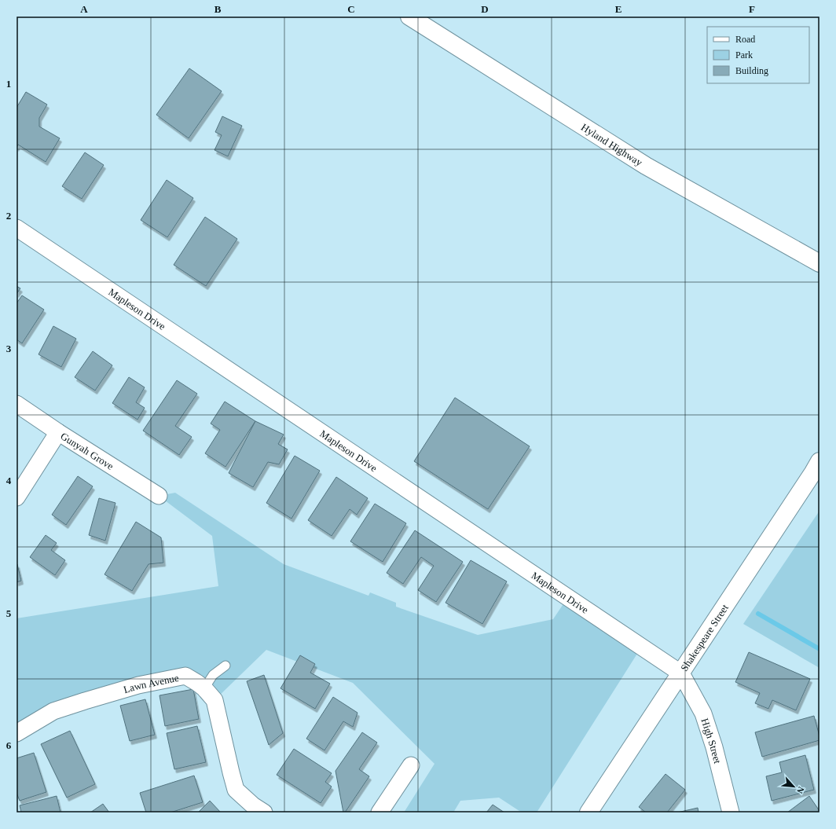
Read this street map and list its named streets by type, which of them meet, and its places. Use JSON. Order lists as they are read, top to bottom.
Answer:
{
  "streets": {
    "main road": ["Hyland Highway", "Shakespeare Street"],
    "street": [
      "Mapleson Drive",
      "Gunyah Grove",
      "Lawn Avenue",
      "High Street"
    ]
  },
  "crossings": [
    ["Mapleson Drive", "Shakespeare Street"],
    ["Mapleson Drive", "High Street"],
    ["Shakespeare Street", "High Street"]
  ],
  "legend": ["Road", "Park", "Building"],
  "north": "bottom right",
  "grid": {
    "columns": [
      "A",
      "B",
      "C",
      "D",
      "E",
      "F"
    ],
    "rows": [
      "1",
      "2",
      "3",
      "4",
      "5",
      "6"
    ]
  }
}
